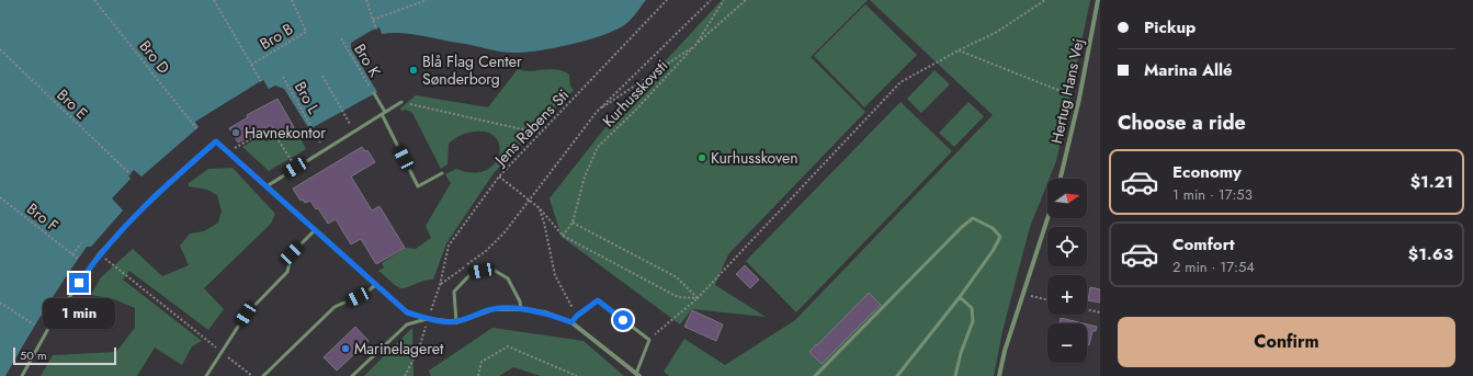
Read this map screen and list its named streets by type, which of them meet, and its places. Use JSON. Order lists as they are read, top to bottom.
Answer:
{
  "streets": {
    "street": ["Hertug Hans Vej"],
    "path": [
      "Bro B",
      "Bro D",
      "Bro K",
      "Kurhusskovsti",
      "Bro L",
      "Bro E",
      "Jens Rabens Sti",
      "Bro F"
    ]
  },
  "places": [
    "Blå Flag Center Sønderborg",
    "Havnekontor",
    "Kurhusskoven",
    "Marinelageret"
  ],
  "scale_bar": "50 m",
  "north": "right",
  "page": {
    "banner": ["Pickup", "Marina Allé"],
    "heading": "Choose a ride",
    "list": [
      {
        "name": "Economy",
        "note": "1 min · 17:53",
        "value": "$1.21"
      },
      {
        "name": "Comfort",
        "note": "2 min · 17:54",
        "value": "$1.63"
      }
    ],
    "map_buttons": ["+", "−"],
    "bubble": "1 min",
    "buttons": "Confirm",
    "scale": "50 m"
  }
}
